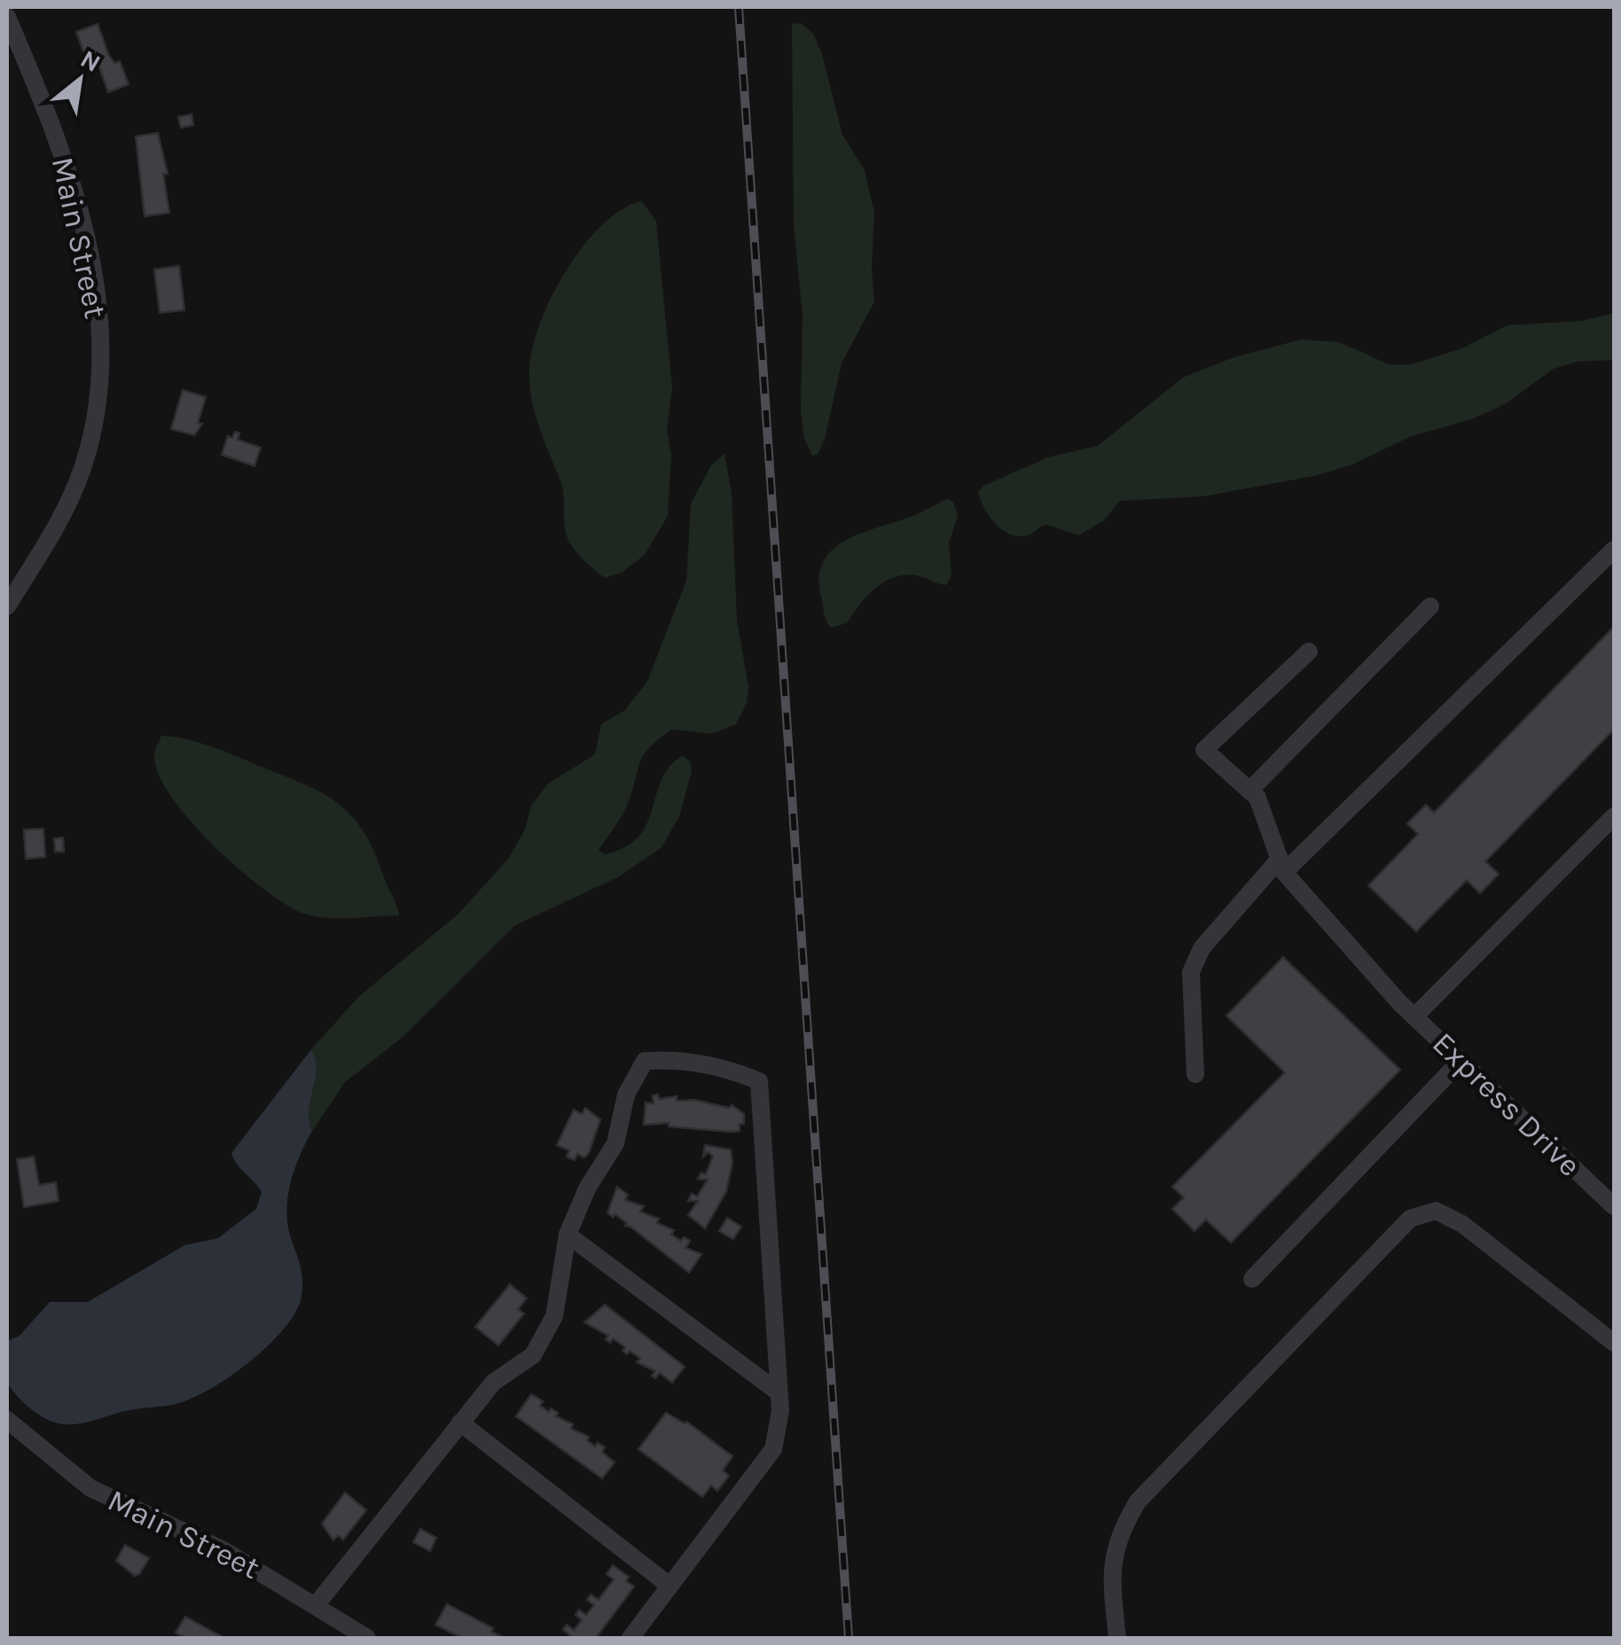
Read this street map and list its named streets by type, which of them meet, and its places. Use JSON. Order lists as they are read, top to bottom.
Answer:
{
  "streets": {
    "street": ["Main Street", "Express Drive"]
  },
  "north": "top right"
}
